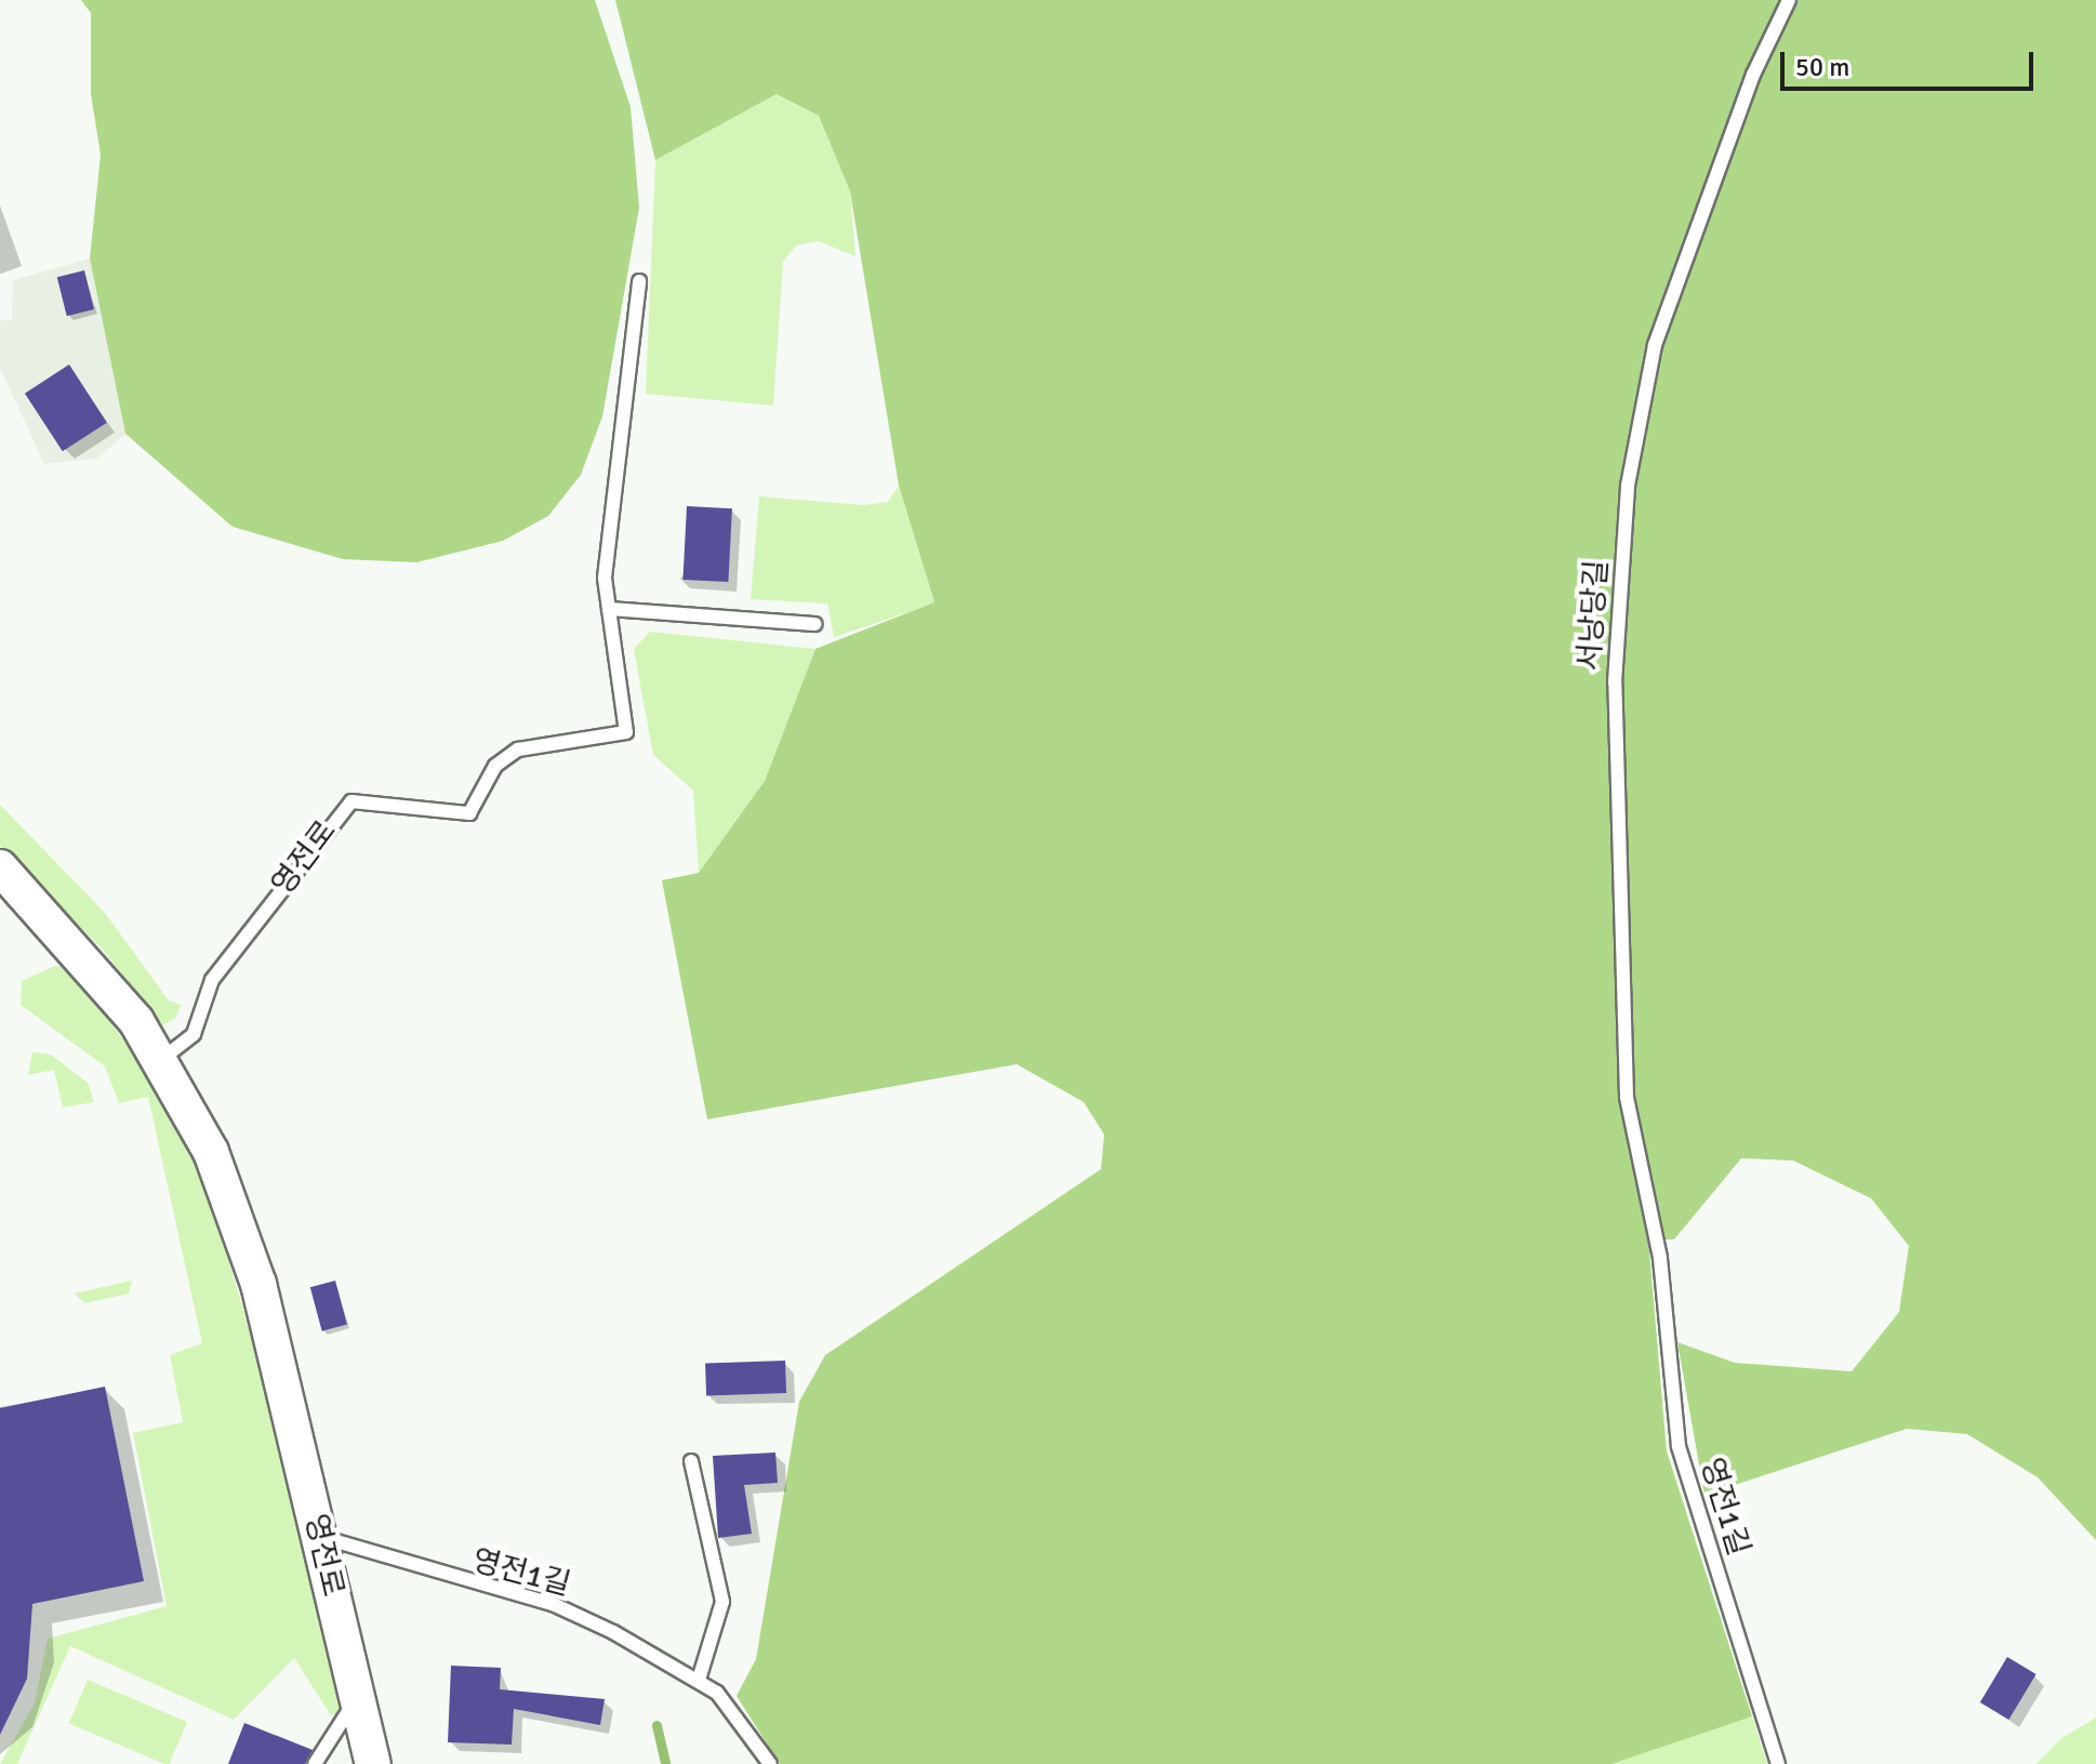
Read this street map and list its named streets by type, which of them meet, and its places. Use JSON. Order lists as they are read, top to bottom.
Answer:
{
  "streets": {
    "street": ["영전로"],
    "lane": ["서낭당길", "영전1길"]
  },
  "crossings": [
    ["서낭당길", "영전1길"],
    ["영전로", "영전1길"]
  ],
  "scale_bar": "50 m"
}
